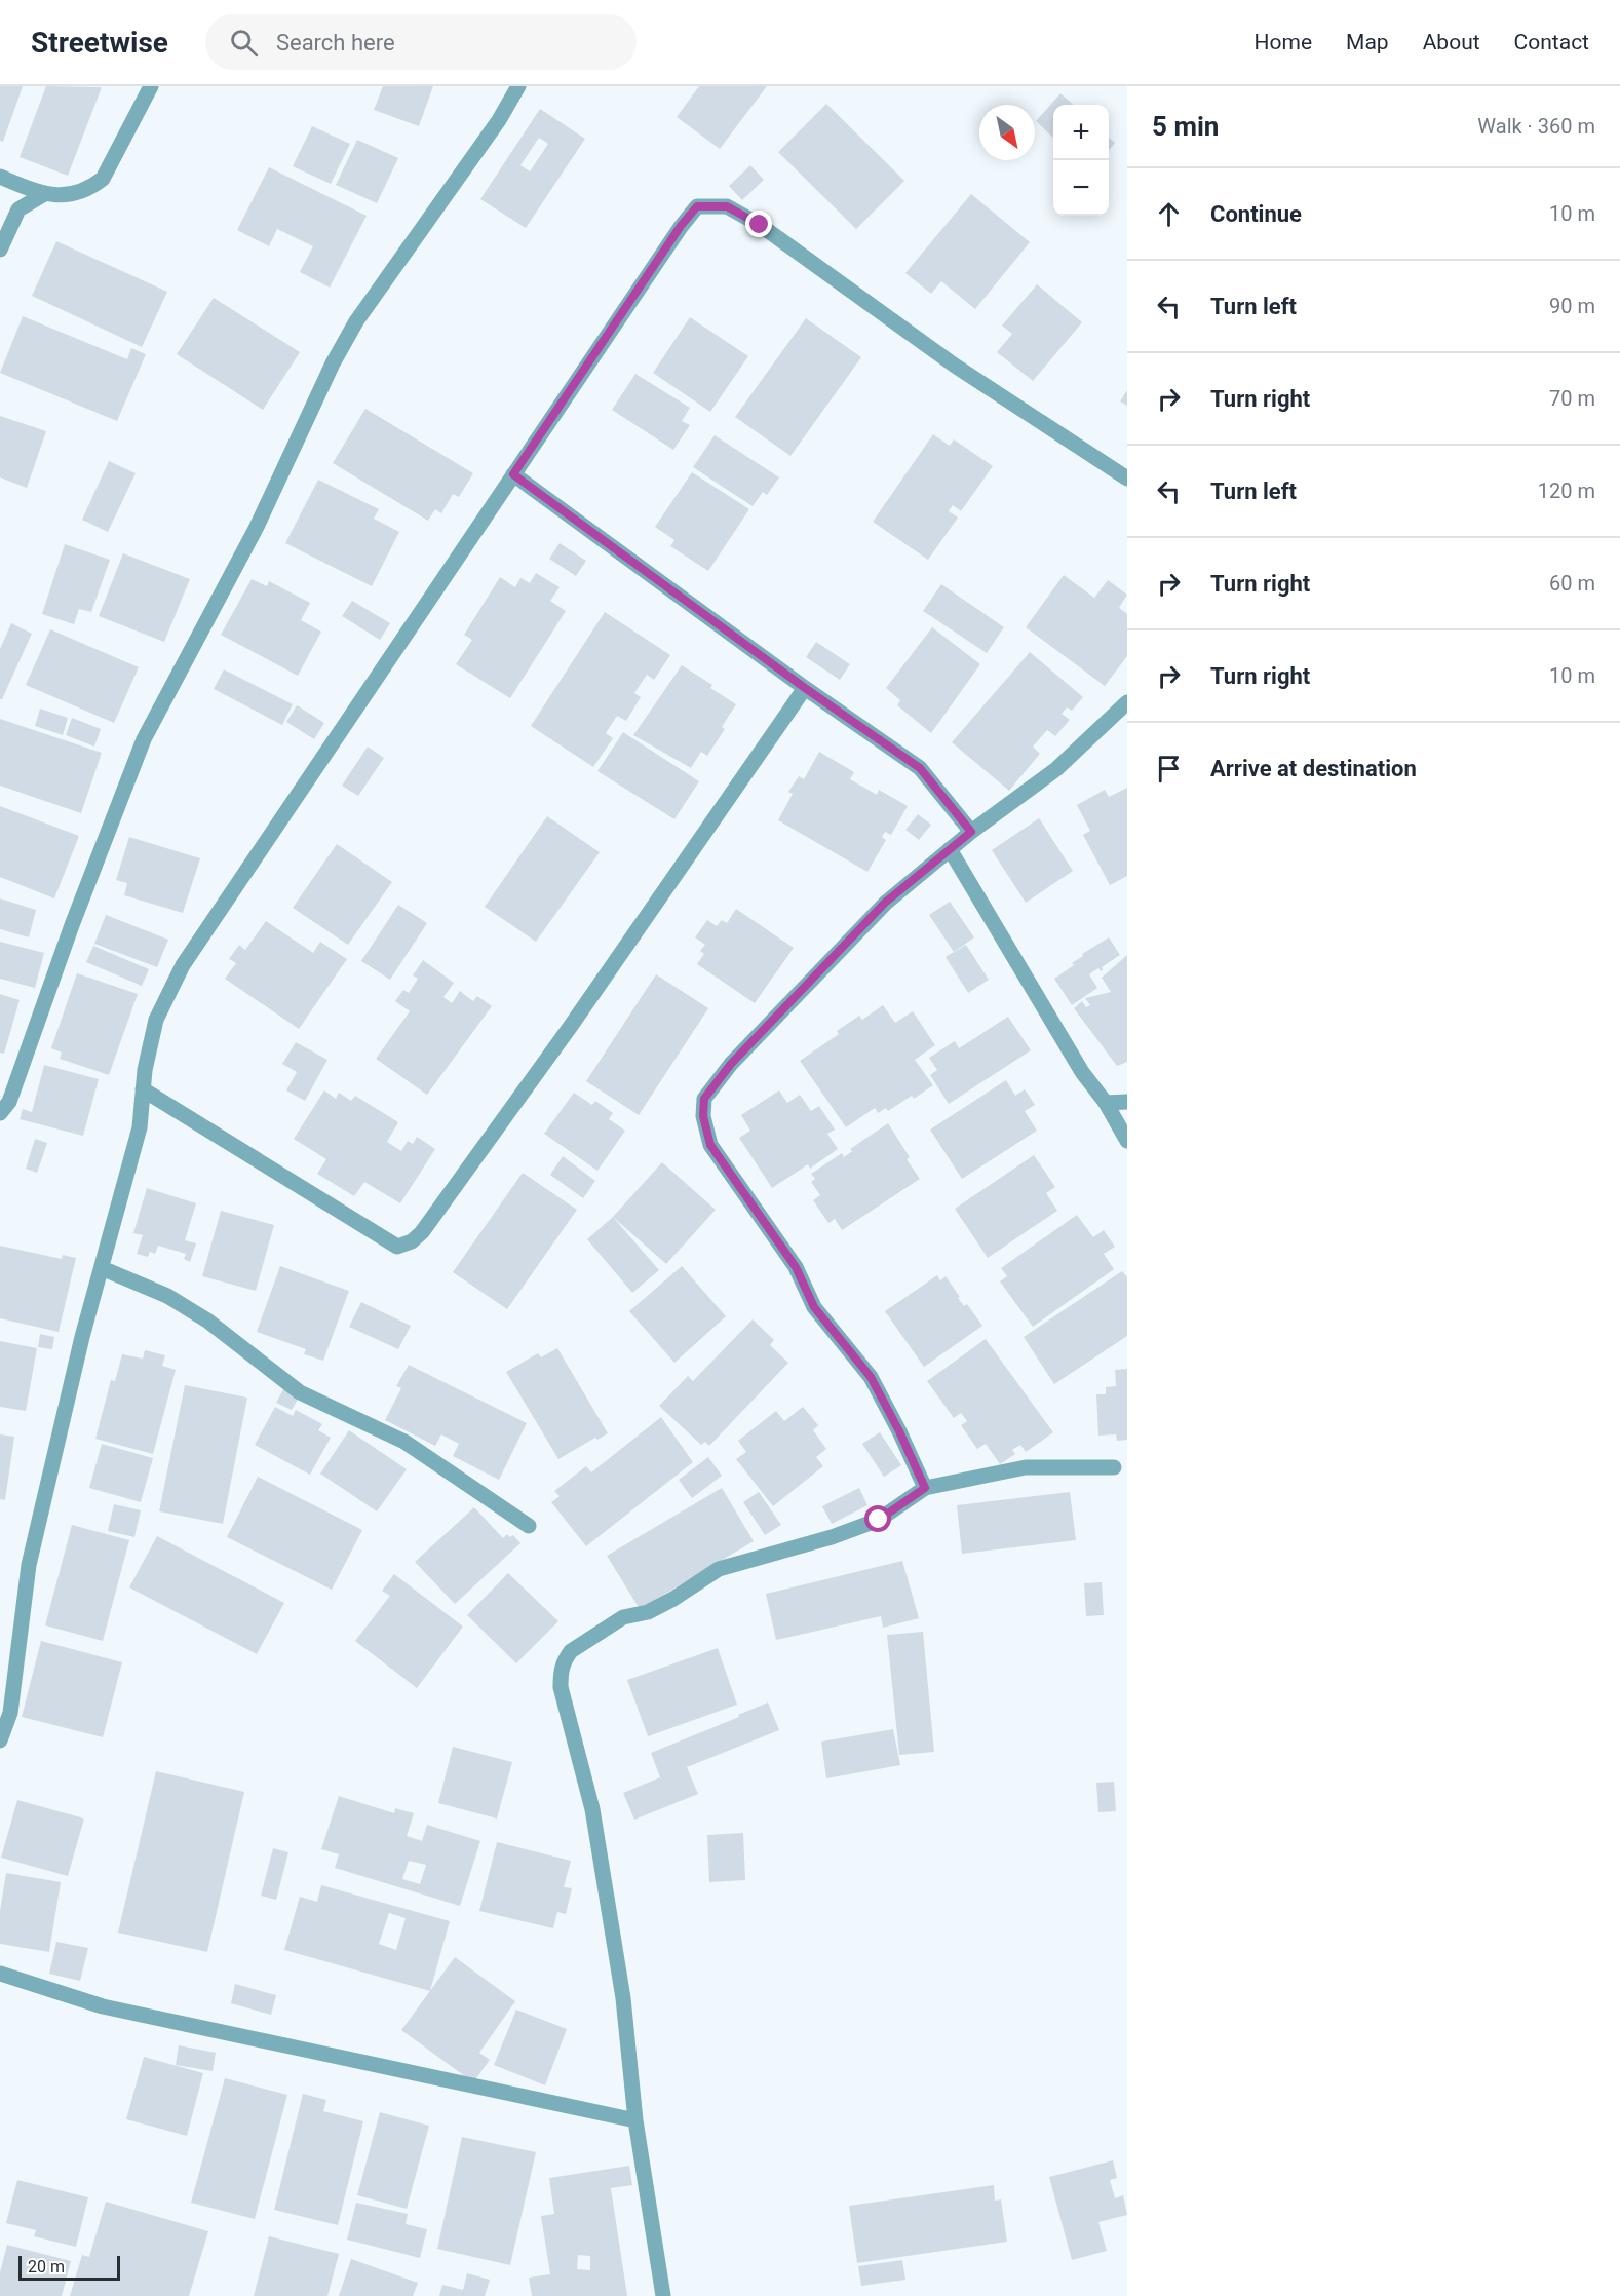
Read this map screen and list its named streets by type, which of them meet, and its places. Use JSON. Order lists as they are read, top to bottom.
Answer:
{
  "scale_bar": "20 m",
  "north": "bottom right",
  "page": {
    "header": "Streetwise",
    "search": "Search here",
    "nav": [
      "Home",
      "Map",
      "About",
      "Contact"
    ],
    "heading": ["5 min", "Walk · 360 m"],
    "map_buttons": ["+", "−"],
    "list": [
      ["Continue", "10 m"],
      ["Turn left", "90 m"],
      ["Turn right", "70 m"],
      ["Turn left", "120 m"],
      ["Turn right", "60 m"],
      ["Turn right", "10 m"],
      "Arrive at destination"
    ],
    "scale": "20 m"
  }
}
